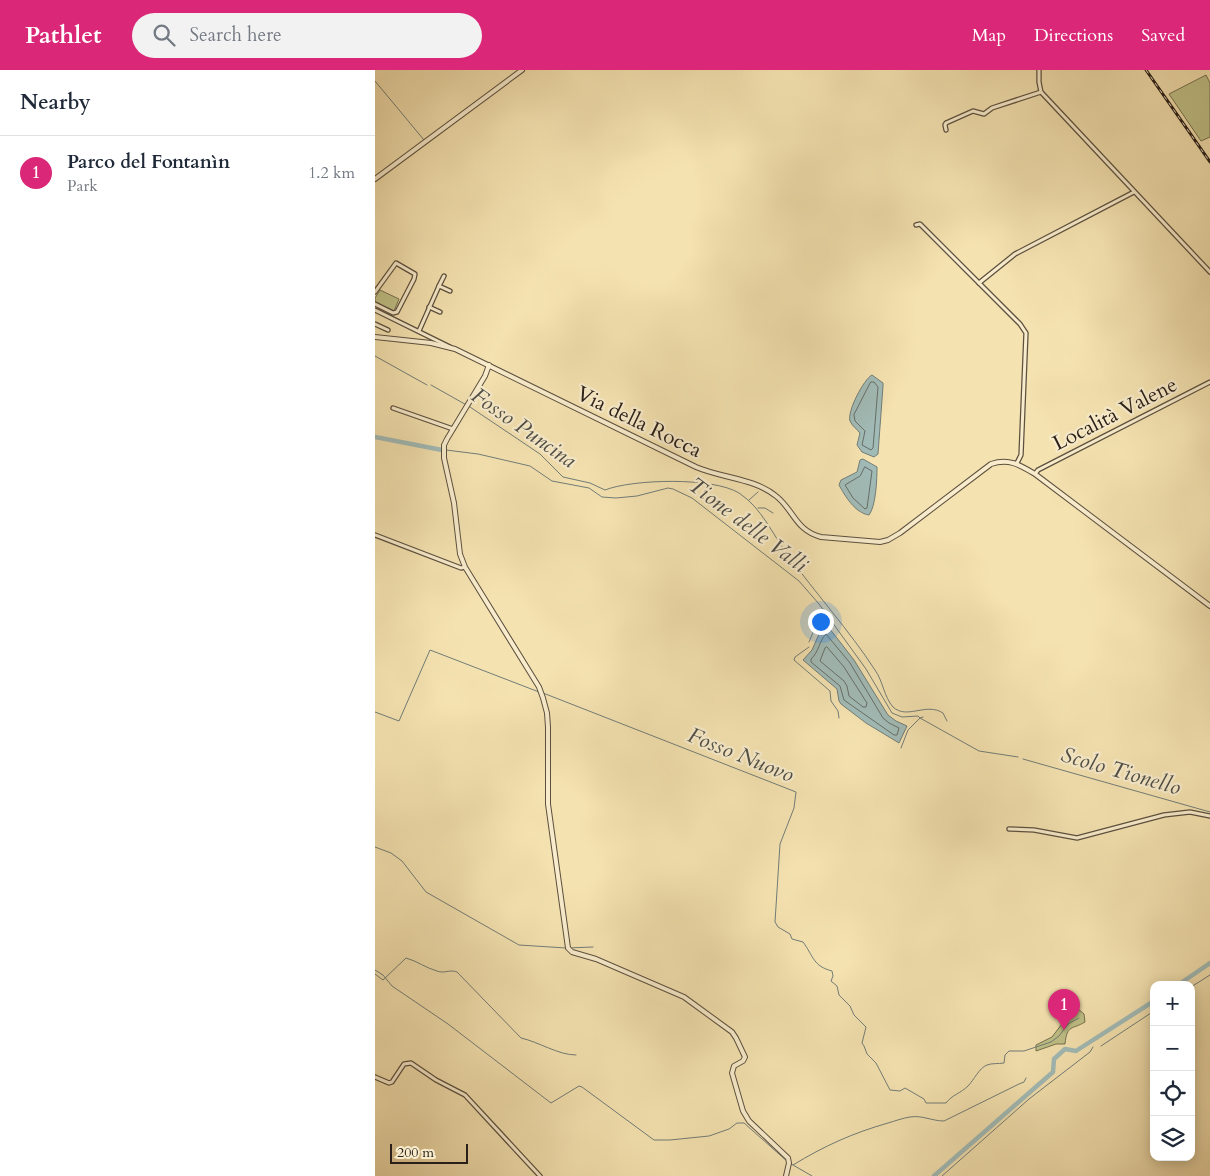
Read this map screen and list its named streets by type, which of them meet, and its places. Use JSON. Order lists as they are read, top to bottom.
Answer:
{
  "streets": {
    "street": ["Località Valene", "Via della Rocca"]
  },
  "water": [
    "Fosso Puncina",
    "Tione delle Valli",
    "Fosso Nuovo",
    "Scolo Tionello"
  ],
  "scale_bar": "200 m",
  "page": {
    "header": "Pathlet",
    "search": "Search here",
    "nav": ["Map", "Directions", "Saved"],
    "heading": "Nearby",
    "list": [
      {
        "mark": "1",
        "name": "Parco del Fontanìn",
        "note": "Park",
        "value": "1.2 km"
      }
    ],
    "map_buttons": ["+", "−"],
    "pins": "1",
    "scale": "200 m"
  }
}
